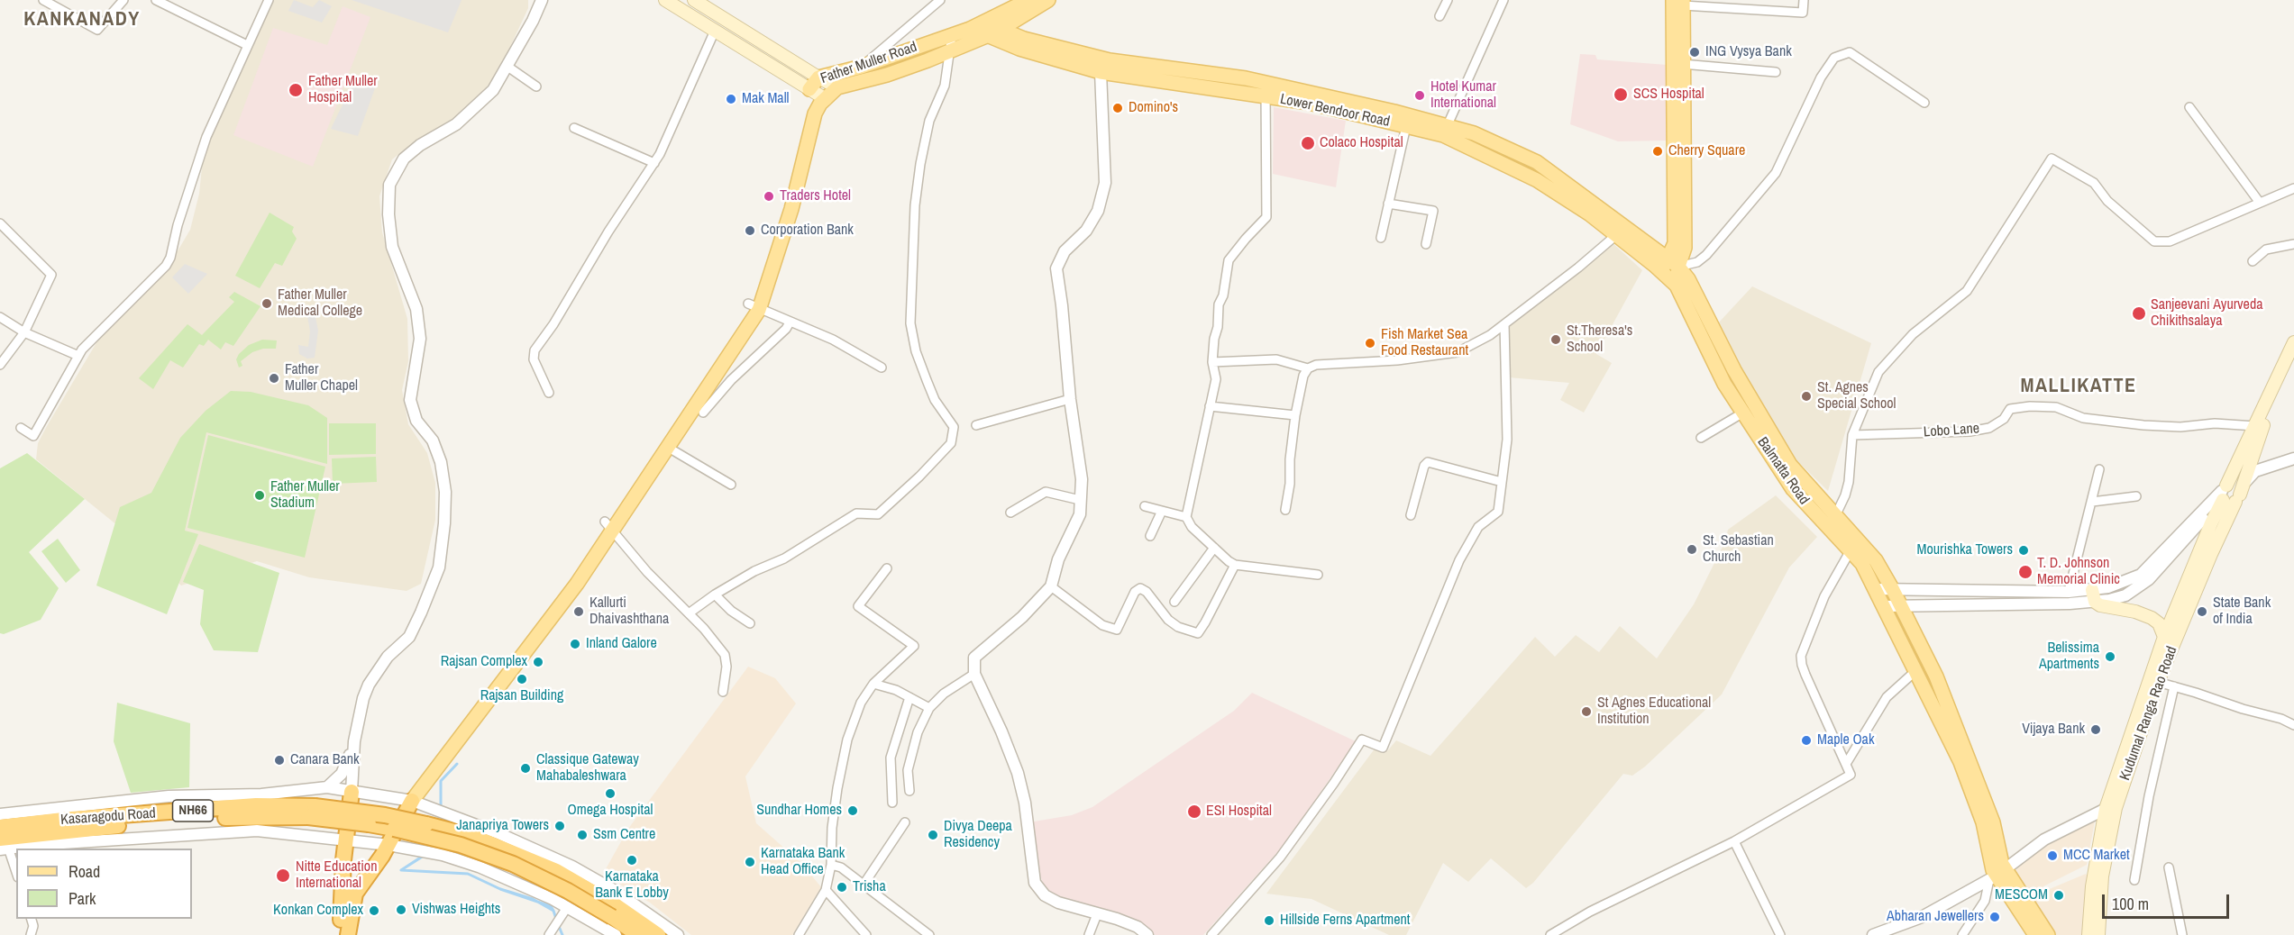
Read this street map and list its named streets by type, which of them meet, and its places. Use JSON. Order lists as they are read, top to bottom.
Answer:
{
  "streets": {
    "highway": ["NH66", "Kasaragodu Road"],
    "main road": [
      "Father Muller Road",
      "Lower Bendoor Road",
      "Balmatta Road",
      "Kudumal Ranga Rao Road"
    ],
    "street": ["Lobo Lane"]
  },
  "crossings": [
    ["Father Muller Road", "Lower Bendoor Road"],
    ["Lower Bendoor Road", "Balmatta Road"],
    ["NH66", "Kasaragodu Road"]
  ],
  "districts": ["KANKANADY", "MALLIKATTE"],
  "places": [
    "ING Vysya Bank",
    "Father Muller Hospital",
    "SCS Hospital",
    "Hotel Kumar International",
    "Mak Mall",
    "Domino's",
    "Colaco Hospital",
    "Cherry Square",
    "Traders Hotel",
    "Corporation Bank",
    "Father Muller Medical College",
    "Sanjeevani Ayurveda Chikithsalaya",
    "St.Theresa's School",
    "Fish Market Sea Food Restaurant",
    "Father Muller Chapel",
    "St. Agnes Special School",
    "Father Muller Stadium",
    "St. Sebastian Church",
    "Mourishka Towers",
    "T. D. Johnson Memorial Clinic",
    "Kallurti Dhaivashthana",
    "State Bank of India",
    "Inland Galore",
    "Belissima Apartments",
    "Rajsan Complex",
    "Rajsan Building",
    "St Agnes Educational Institution",
    "Vijaya Bank",
    "Maple Oak",
    "Canara Bank",
    "Classique Gateway Mahabaleshwara",
    "Omega Hospital",
    "Sundhar Homes",
    "ESI Hospital",
    "Janapriya Towers",
    "Ssm Centre",
    "Divya Deepa Residency",
    "MCC Market",
    "Karnataka Bank E Lobby",
    "Karnataka Bank Head Office",
    "Nitte Education International",
    "Trisha",
    "MESCOM",
    "Vishwas Heights",
    "Konkan Complex",
    "Abharan Jewellers",
    "Hillside Ferns Apartment"
  ],
  "legend": ["Road", "Park"],
  "scale_bar": "100 m"
}
